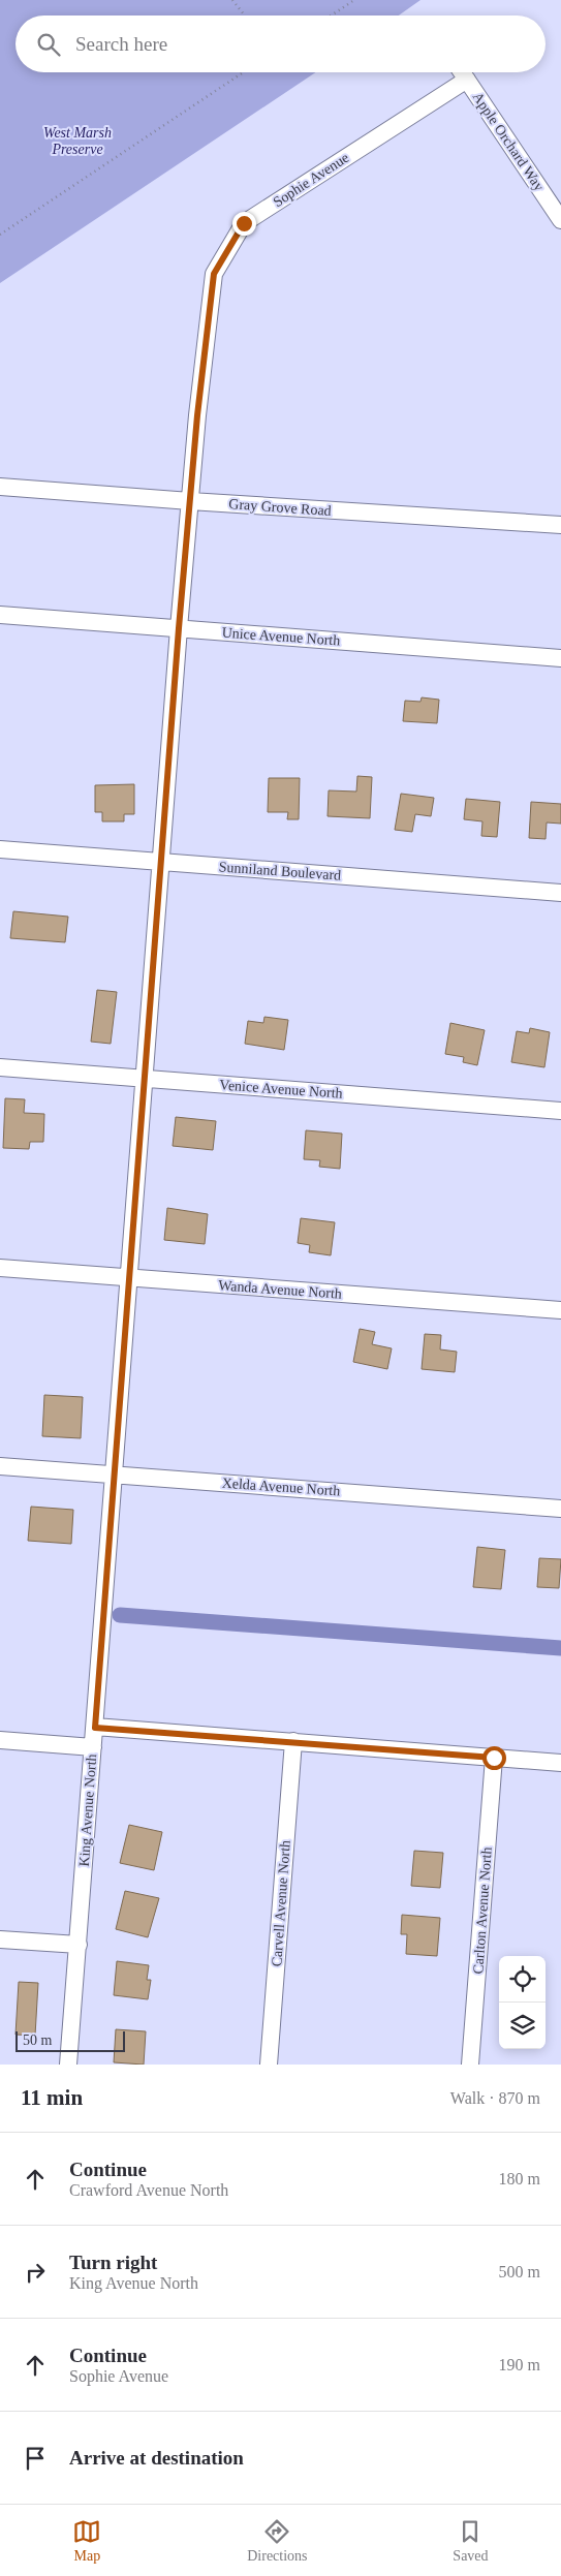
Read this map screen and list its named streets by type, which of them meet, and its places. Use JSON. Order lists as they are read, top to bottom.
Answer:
{
  "streets": {
    "street": [
      "Apple Orchard Way",
      "Sophie Avenue",
      "Gray Grove Road",
      "Unice Avenue North",
      "Sunniland Boulevard",
      "Venice Avenue North",
      "Wanda Avenue North",
      "Xelda Avenue North",
      "King Avenue North",
      "Carvell Avenue North",
      "Carlton Avenue North"
    ]
  },
  "crossings": [
    ["Apple Orchard Way", "Sophie Avenue"],
    ["Sophie Avenue", "Gray Grove Road"],
    ["Sophie Avenue", "Unice Avenue North"],
    ["Sophie Avenue", "King Avenue North"],
    ["Unice Avenue North", "King Avenue North"],
    ["Sunniland Boulevard", "King Avenue North"],
    ["Venice Avenue North", "King Avenue North"],
    ["Wanda Avenue North", "King Avenue North"],
    ["Xelda Avenue North", "King Avenue North"]
  ],
  "parks": ["West Marsh Preserve"],
  "scale_bar": "50 m",
  "page": {
    "search": "Search here",
    "scale": "50 m",
    "heading": ["11 min", "Walk · 870 m"],
    "list": [
      ["Continue", "Crawford Avenue North", "180 m"],
      ["Turn right", "King Avenue North", "500 m"],
      ["Continue", "Sophie Avenue", "190 m"],
      "Arrive at destination"
    ],
    "nav": ["Map", "Directions", "Saved"]
  }
}
